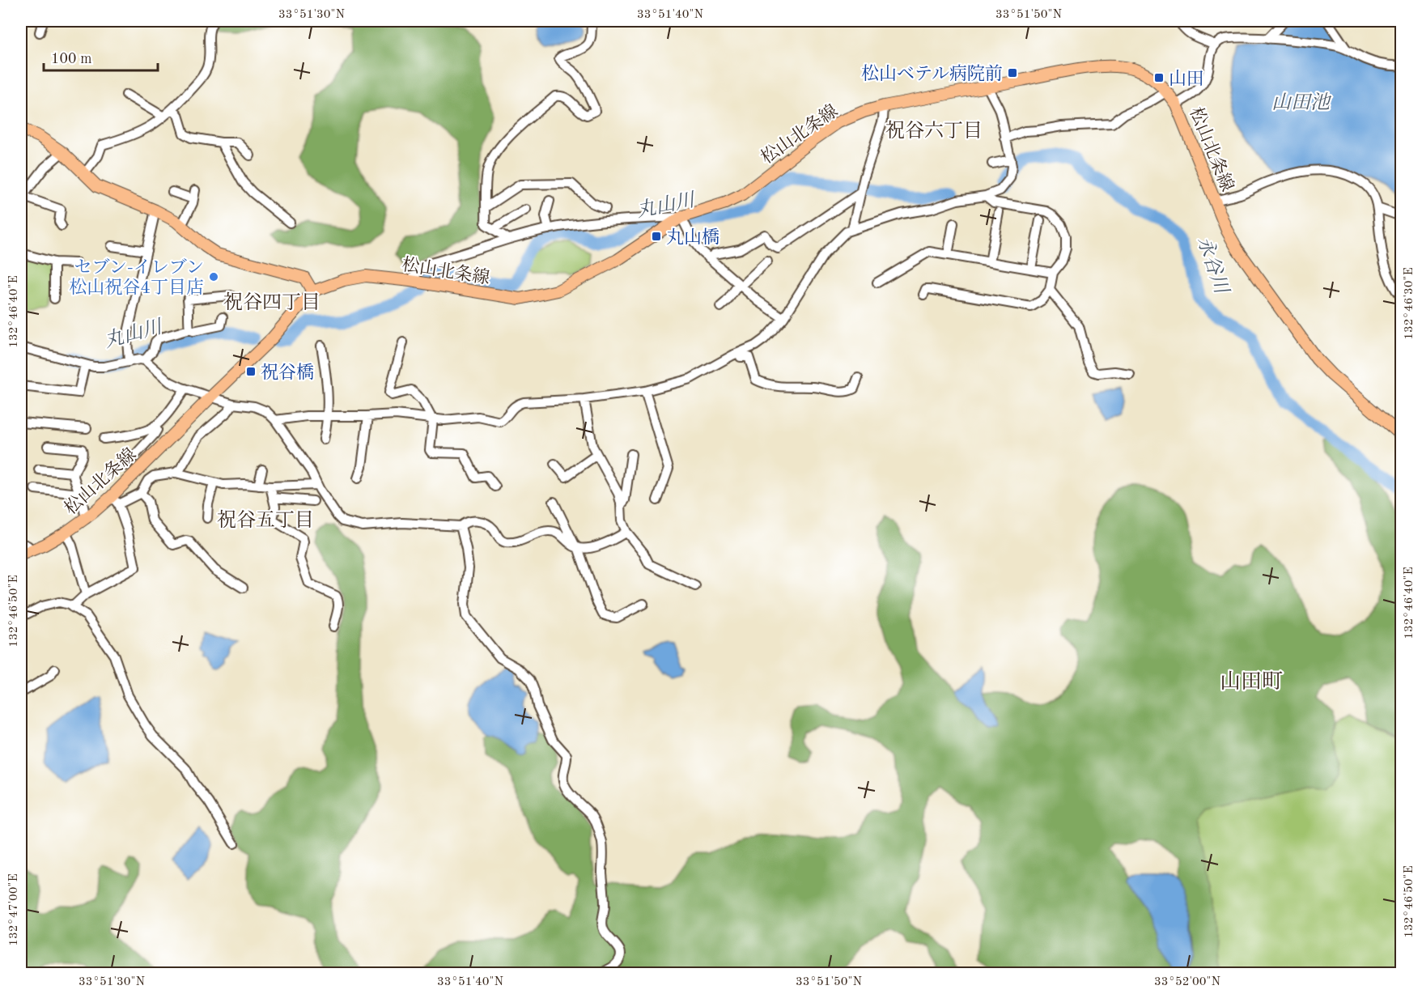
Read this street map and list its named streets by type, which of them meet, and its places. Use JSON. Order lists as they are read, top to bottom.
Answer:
{
  "streets": {
    "main road": ["松山北条線"]
  },
  "districts": [
    "祝谷六丁目",
    "祝谷四丁目",
    "祝谷五丁目",
    "山田町"
  ],
  "water": ["山田池", "丸山川", "永谷川"],
  "places": {
    "transit": [
      "松山ベテル病院前",
      "山田",
      "丸山橋",
      "祝谷橋"
    ],
    "other": ["セブン-イレブン 松山祝谷4丁目店"]
  },
  "scale_bar": "100 m",
  "coordinates": [
    "33°51'30\"N",
    "33°51'40\"N",
    "33°51'50\"N",
    "132°46'30\"E",
    "132°46'40\"E",
    "132°46'50\"E",
    "132°47'00\"E",
    "33°52'00\"N"
  ]
}
